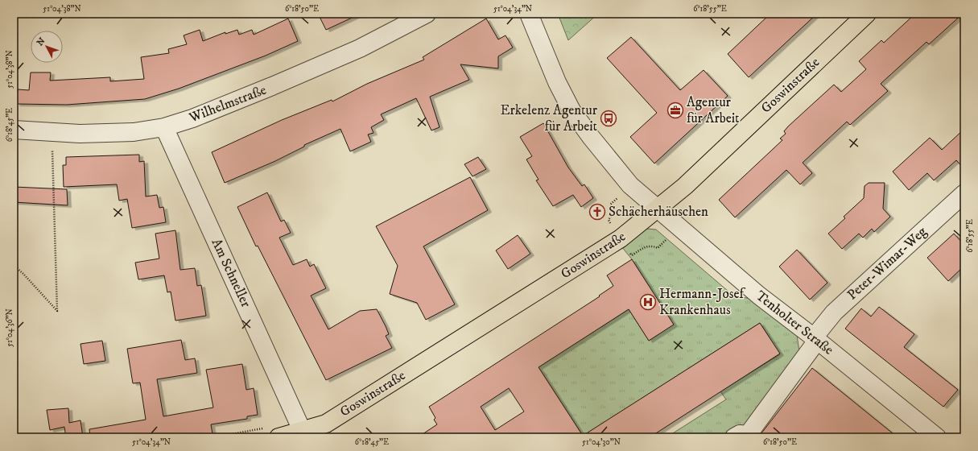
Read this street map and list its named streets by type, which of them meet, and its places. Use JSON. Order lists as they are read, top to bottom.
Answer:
{
  "streets": {
    "main road": ["Goswinstraße"],
    "street": [
      "Wilhelmstraße",
      "Peter-Wimar-Weg",
      "Am Schneller",
      "Tenholter Straße"
    ]
  },
  "crossings": [
    ["Goswinstraße", "Am Schneller"],
    ["Goswinstraße", "Tenholter Straße"],
    ["Wilhelmstraße", "Am Schneller"],
    ["Peter-Wimar-Weg", "Tenholter Straße"]
  ],
  "places": {
    "office": ["Agentur für Arbeit"],
    "bus stop": ["Erkelenz Agentur für Arbeit"],
    "church": ["Schächerhäuschen"],
    "hospital": ["Hermann-Josef Krankenhaus"]
  },
  "north": "top left",
  "coordinates": [
    "51°04'38\"N",
    "6°18'50\"E",
    "51°04'34\"N",
    "6°18'55\"E",
    "6°18'45\"E",
    "51°04'36\"N",
    "51°04'30\"N"
  ]
}
